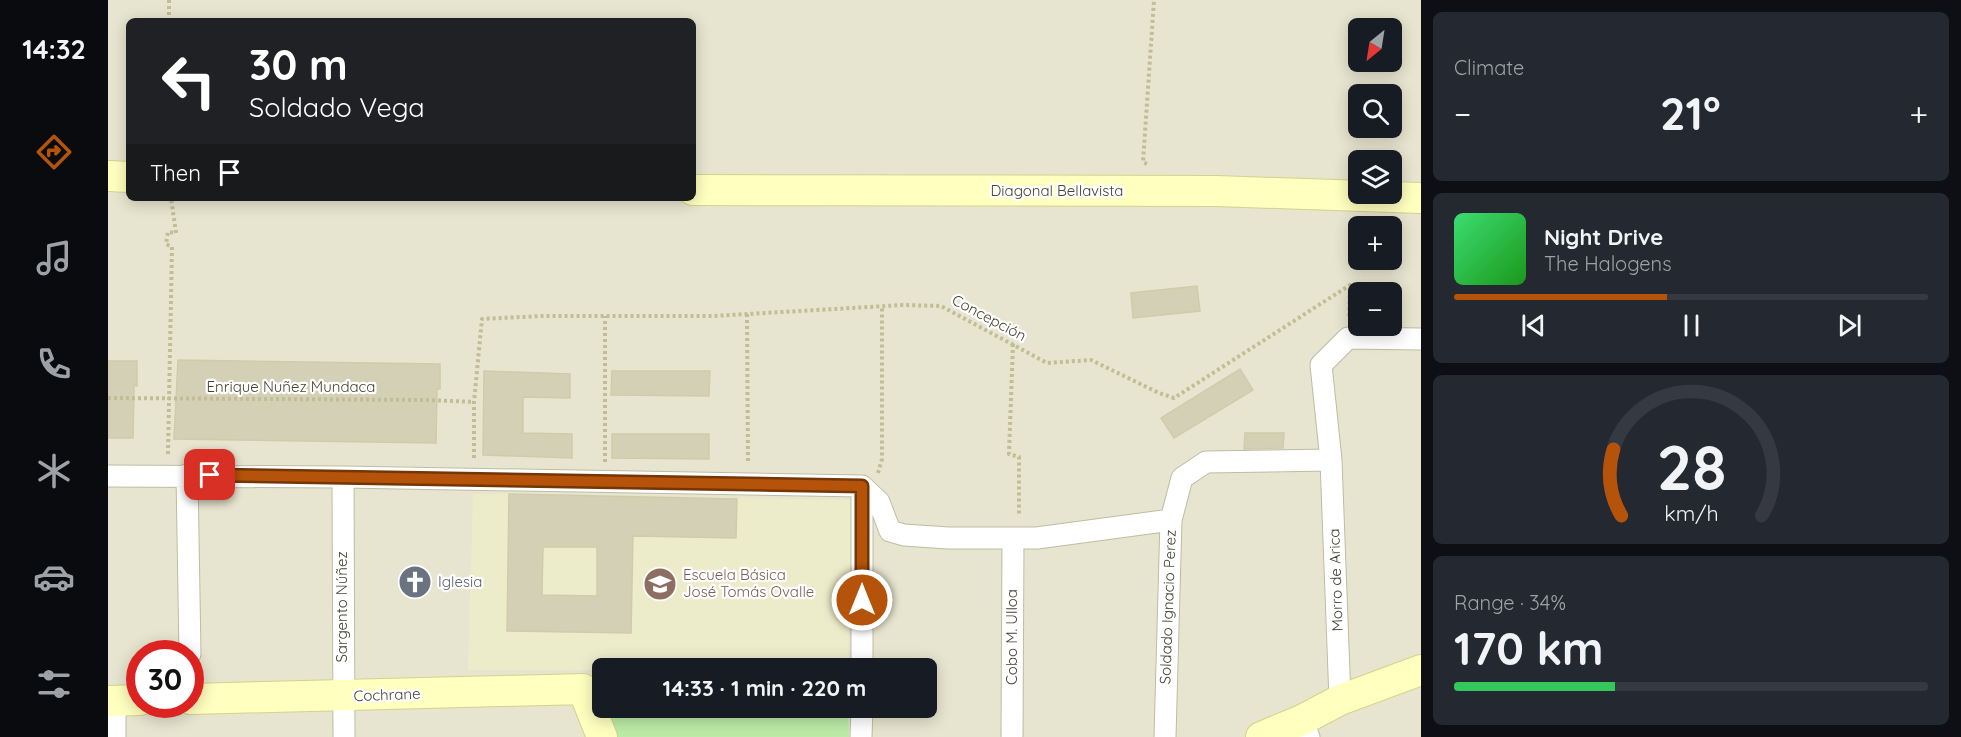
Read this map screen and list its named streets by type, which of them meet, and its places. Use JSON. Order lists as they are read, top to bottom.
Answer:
{
  "streets": {
    "street": [
      "Diagonal Bellavista",
      "Morro de Arica",
      "Sargento Núñez",
      "Soldado Ignacio Perez",
      "Cobo M. Ulloa",
      "Cochrane"
    ],
    "path": ["Concepción", "Enrique Nuñez Mundaca"]
  },
  "crossings": [
    ["Concepción", "Enrique Nuñez Mundaca"],
    ["Concepción", "Morro de Arica"],
    ["Morro de Arica", "Soldado Ignacio Perez"],
    ["Sargento Núñez", "Cochrane"]
  ],
  "places": {
    "church": ["Iglesia"],
    "school or university": ["Escuela Básica José Tomás Ovalle"]
  },
  "north": "bottom left",
  "page": {
    "tabs": "14:32",
    "tile": [
      "Climate",
      ["Range · 34%", "170 km"]
    ],
    "map_buttons": ["+", "−"],
    "turn": ["30 m", "Soldado Vega"],
    "heat": ["−", "21°", "+"],
    "then": "Then",
    "song": ["Night Drive", "The Halogens"],
    "limit": "30",
    "trip": "14:33 · 1 min · 220 m",
    "gauge": ["28", "km/h"]
  }
}
